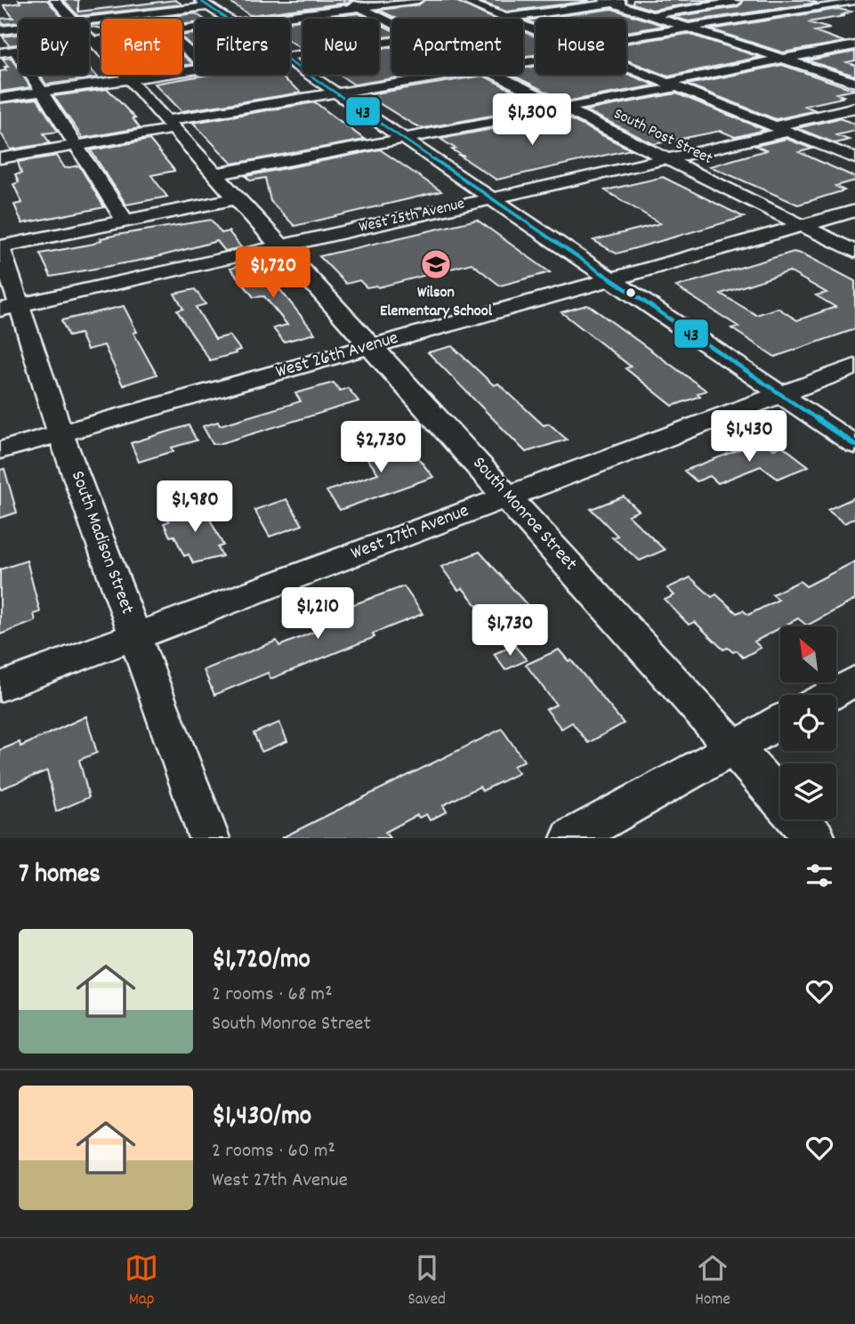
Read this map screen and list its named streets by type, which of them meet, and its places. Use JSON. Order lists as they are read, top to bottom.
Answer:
{
  "streets": {
    "street": [
      "South Post Street",
      "West 25th Avenue",
      "West 26th Avenue",
      "South Monroe Street",
      "West 27th Avenue",
      "South Madison Street"
    ]
  },
  "crossings": [
    ["South Post Street", "West 25th Avenue"],
    ["South Post Street", "West 26th Avenue"],
    ["West 25th Avenue", "South Monroe Street"],
    ["West 25th Avenue", "South Madison Street"],
    ["West 26th Avenue", "South Monroe Street"],
    ["West 26th Avenue", "South Madison Street"],
    ["South Monroe Street", "West 27th Avenue"],
    ["West 27th Avenue", "South Madison Street"]
  ],
  "places": {
    "school or university": ["Wilson Elementary School"]
  },
  "lines": ["transit line 43"],
  "north": "top left",
  "page": {
    "chip": [
      "Buy",
      "Rent",
      "Filters",
      "New",
      "Apartment",
      "House"
    ],
    "price": [
      "$1,300",
      "$1,720",
      "$1,430",
      "$2,730",
      "$1,980",
      "$1,210",
      "$1,730"
    ],
    "heading": "7 homes",
    "list": [
      {
        "name": "$1,720/mo",
        "note": "2 rooms · 68 m² · South Monroe Street"
      },
      {
        "name": "$1,430/mo",
        "note": "2 rooms · 60 m² · West 27th Avenue"
      }
    ],
    "tabs": ["Map", "Saved", "Home"]
  }
}
